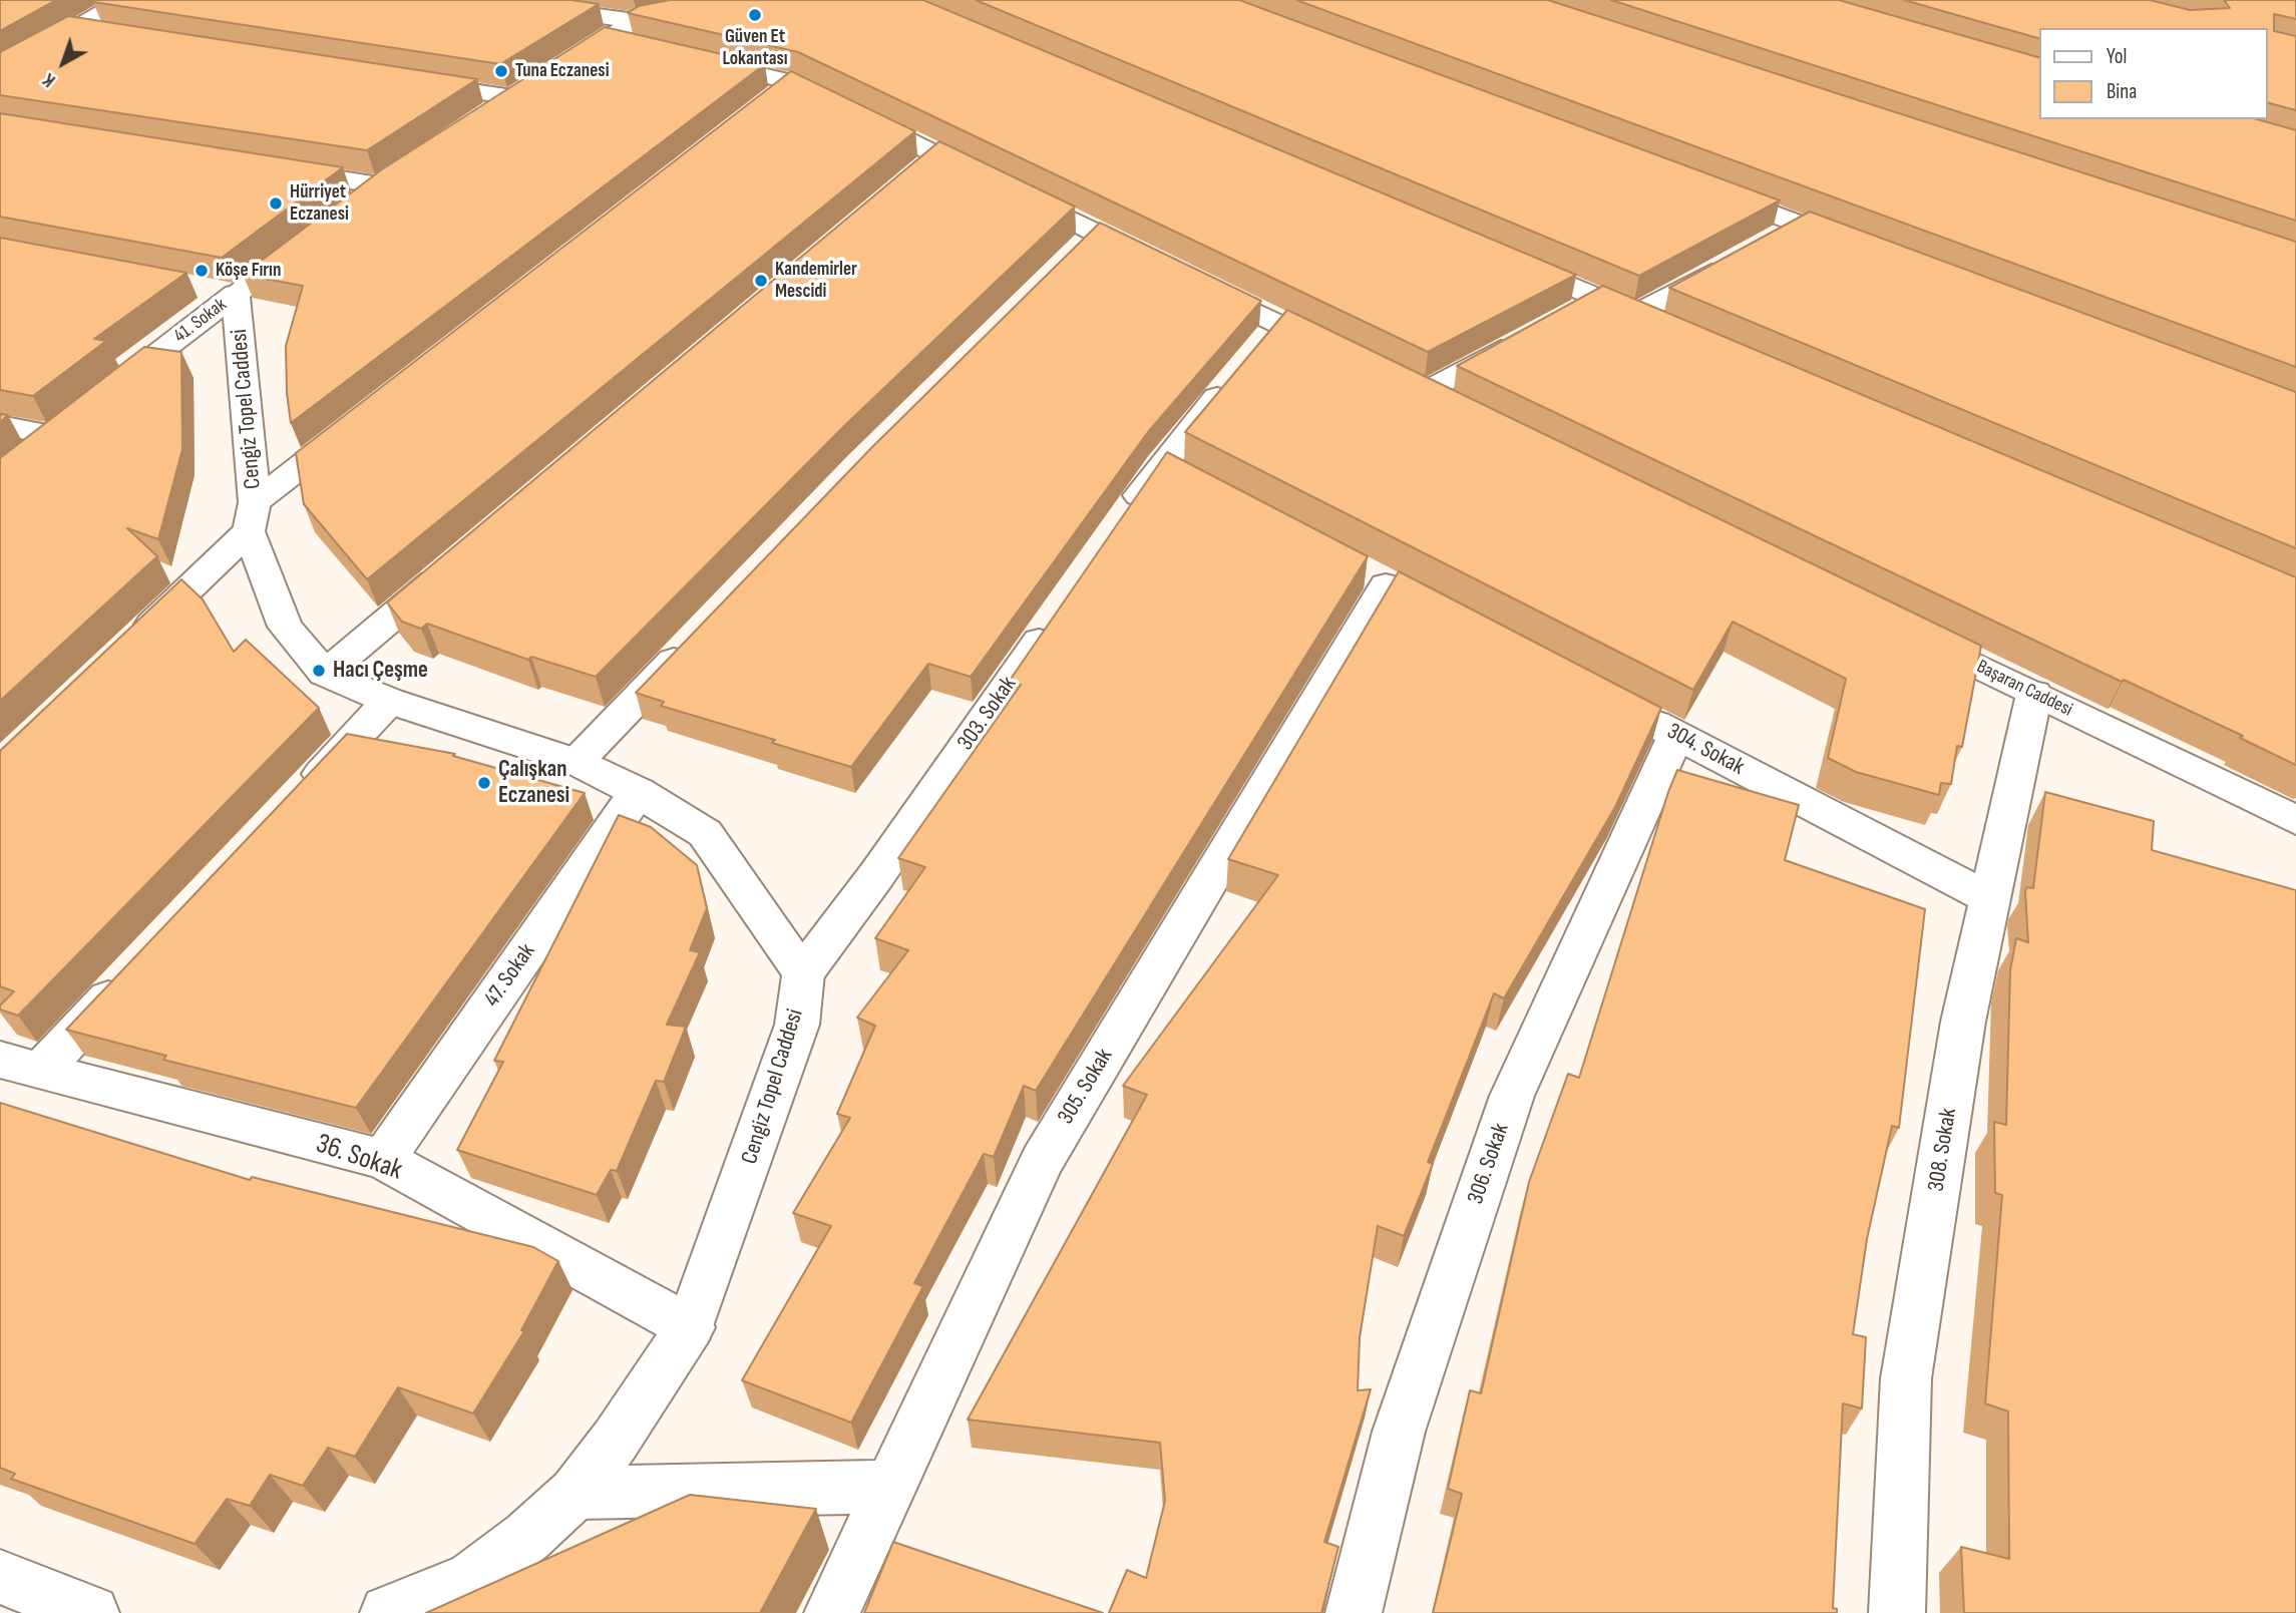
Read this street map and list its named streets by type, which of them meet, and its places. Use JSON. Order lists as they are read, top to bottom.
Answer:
{
  "streets": {
    "street": [
      "41. Sokak",
      "Cengiz Topel Caddesi",
      "Başaran Caddesi",
      "303. Sokak",
      "304. Sokak",
      "47. Sokak",
      "305. Sokak",
      "308. Sokak",
      "36. Sokak",
      "306. Sokak"
    ]
  },
  "crossings": [
    ["41. Sokak", "Cengiz Topel Caddesi"],
    ["Cengiz Topel Caddesi", "303. Sokak"],
    ["Cengiz Topel Caddesi", "47. Sokak"],
    ["Cengiz Topel Caddesi", "36. Sokak"],
    ["Başaran Caddesi", "308. Sokak"],
    ["304. Sokak", "308. Sokak"],
    ["304. Sokak", "306. Sokak"],
    ["47. Sokak", "36. Sokak"]
  ],
  "places": [
    "Güven Et Lokantası",
    "Tuna Eczanesi",
    "Hürriyet Eczanesi",
    "Köşe Fırın",
    "Kandemirler Mescidi",
    "Hacı Çeşme",
    "Çalışkan Eczanesi"
  ],
  "legend": ["Yol", "Bina"],
  "north": "bottom left"
}
